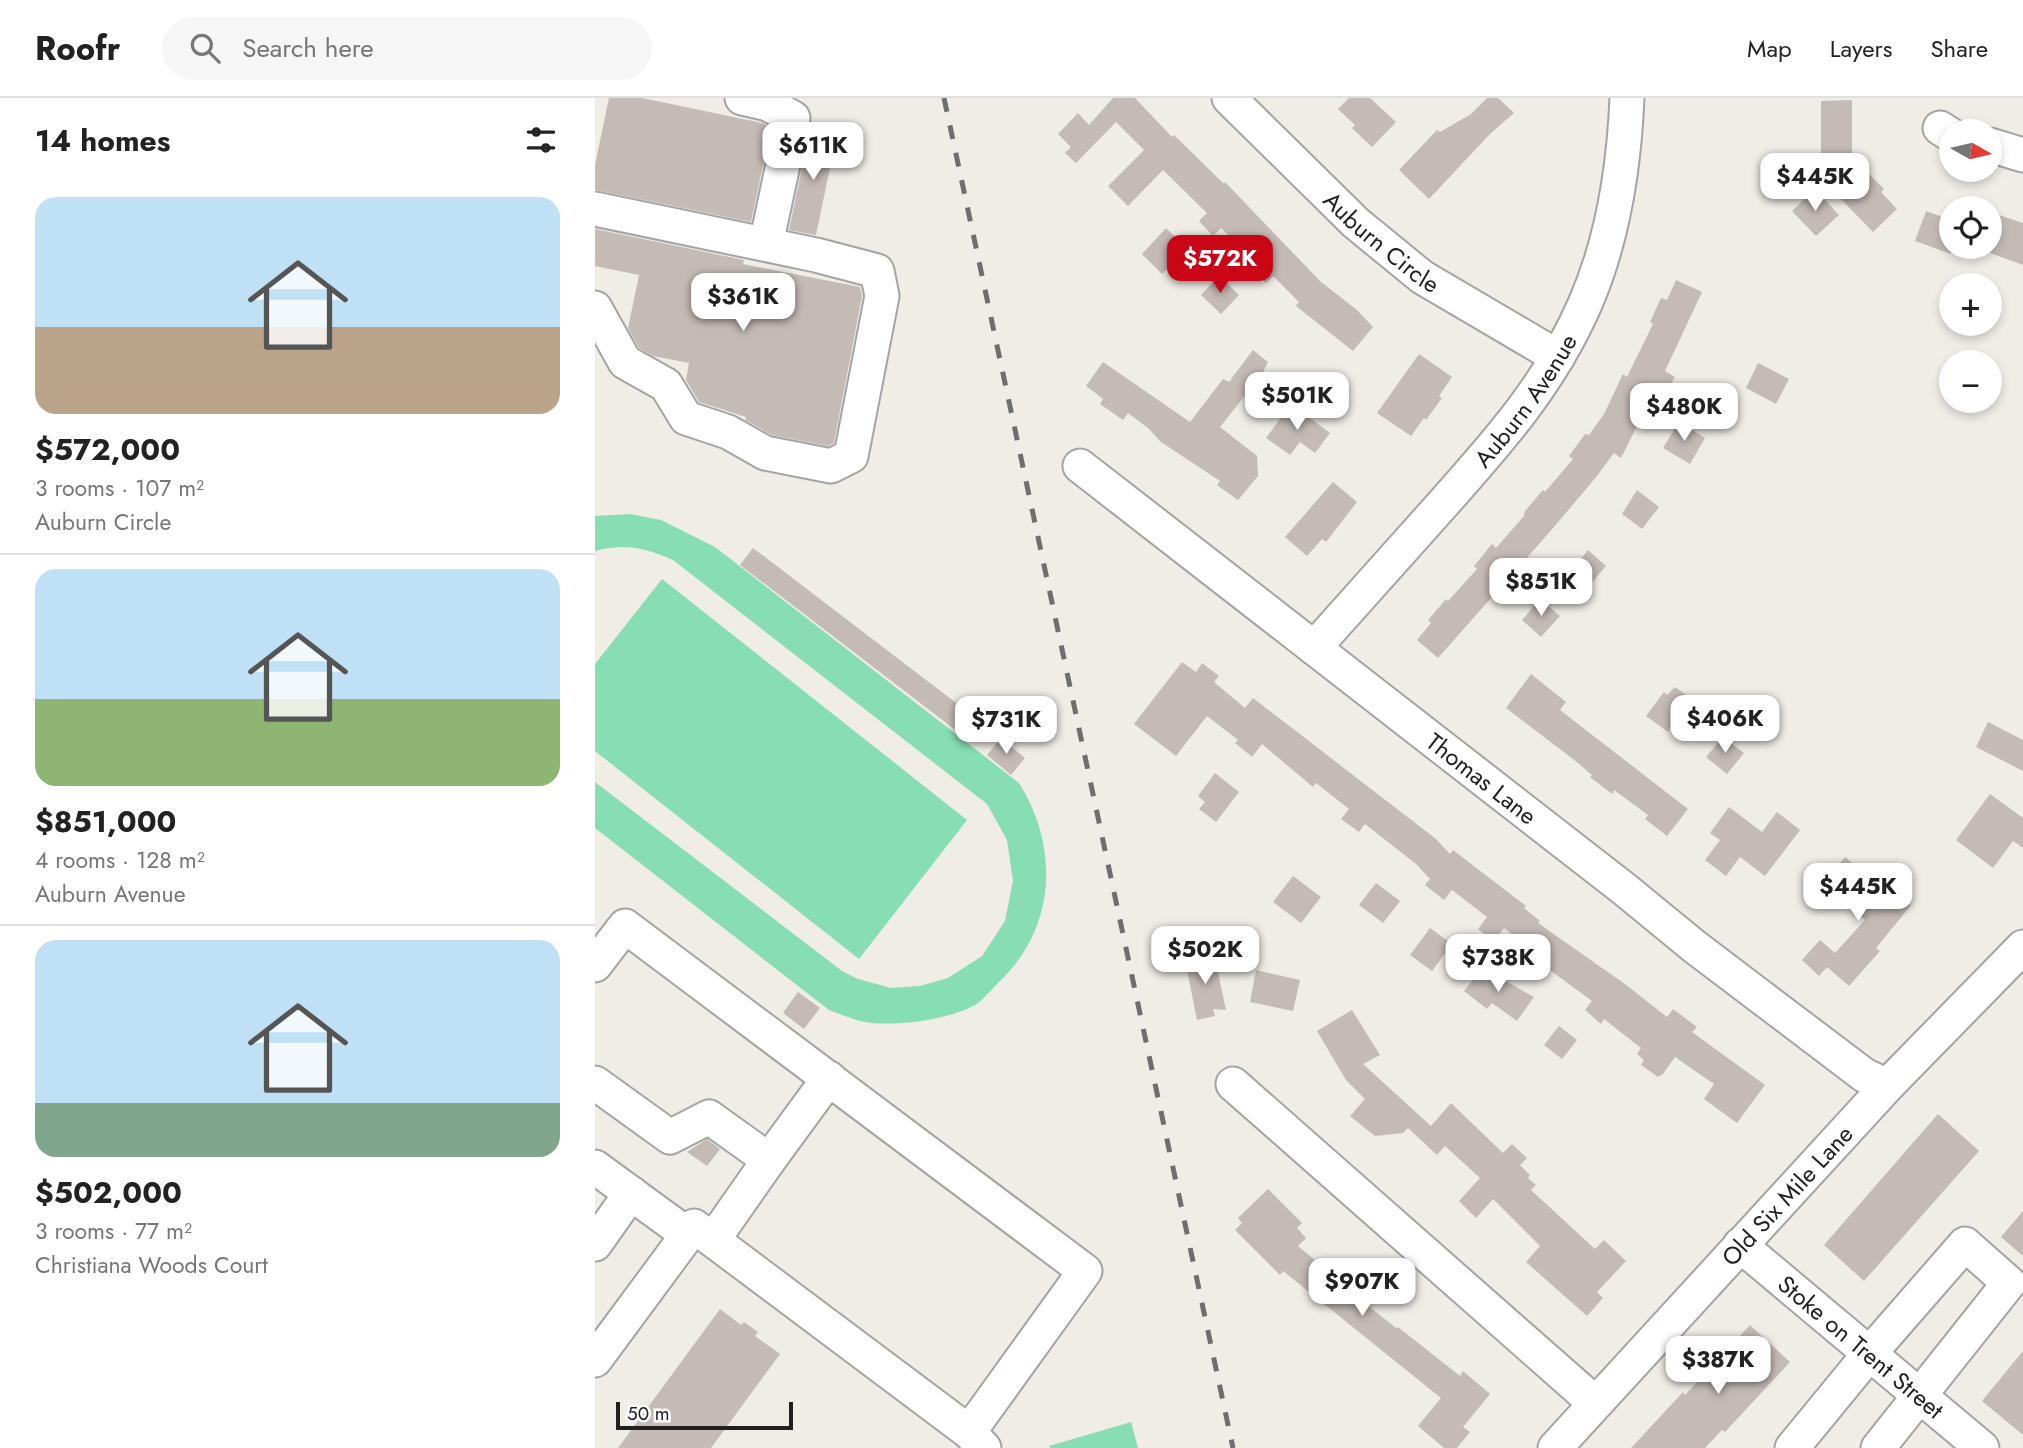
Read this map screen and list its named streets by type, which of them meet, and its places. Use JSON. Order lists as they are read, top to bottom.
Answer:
{
  "streets": {
    "street": [
      "Auburn Circle",
      "Auburn Avenue",
      "Thomas Lane",
      "Old Six Mile Lane",
      "Stoke on Trent Street"
    ]
  },
  "crossings": [
    ["Auburn Circle", "Auburn Avenue"],
    ["Auburn Avenue", "Thomas Lane"],
    ["Thomas Lane", "Old Six Mile Lane"],
    ["Old Six Mile Lane", "Stoke on Trent Street"]
  ],
  "scale_bar": "50 m",
  "north": "right",
  "page": {
    "header": "Roofr",
    "search": "Search here",
    "nav": ["Map", "Layers", "Share"],
    "heading": "14 homes",
    "map_buttons": ["+", "−"],
    "price": [
      "$611K",
      "$445K",
      "$572K",
      "$361K",
      "$501K",
      "$480K",
      "$851K",
      "$406K",
      "$731K",
      "$445K",
      "$502K",
      "$738K",
      "$907K",
      "$387K"
    ],
    "list": [
      {
        "name": "$572,000",
        "note": "3 rooms · 107 m² · Auburn Circle"
      },
      {
        "name": "$851,000",
        "note": "4 rooms · 128 m² · Auburn Avenue"
      },
      {
        "name": "$502,000",
        "note": "3 rooms · 77 m² · Christiana Woods Court"
      }
    ],
    "scale": "50 m"
  }
}
